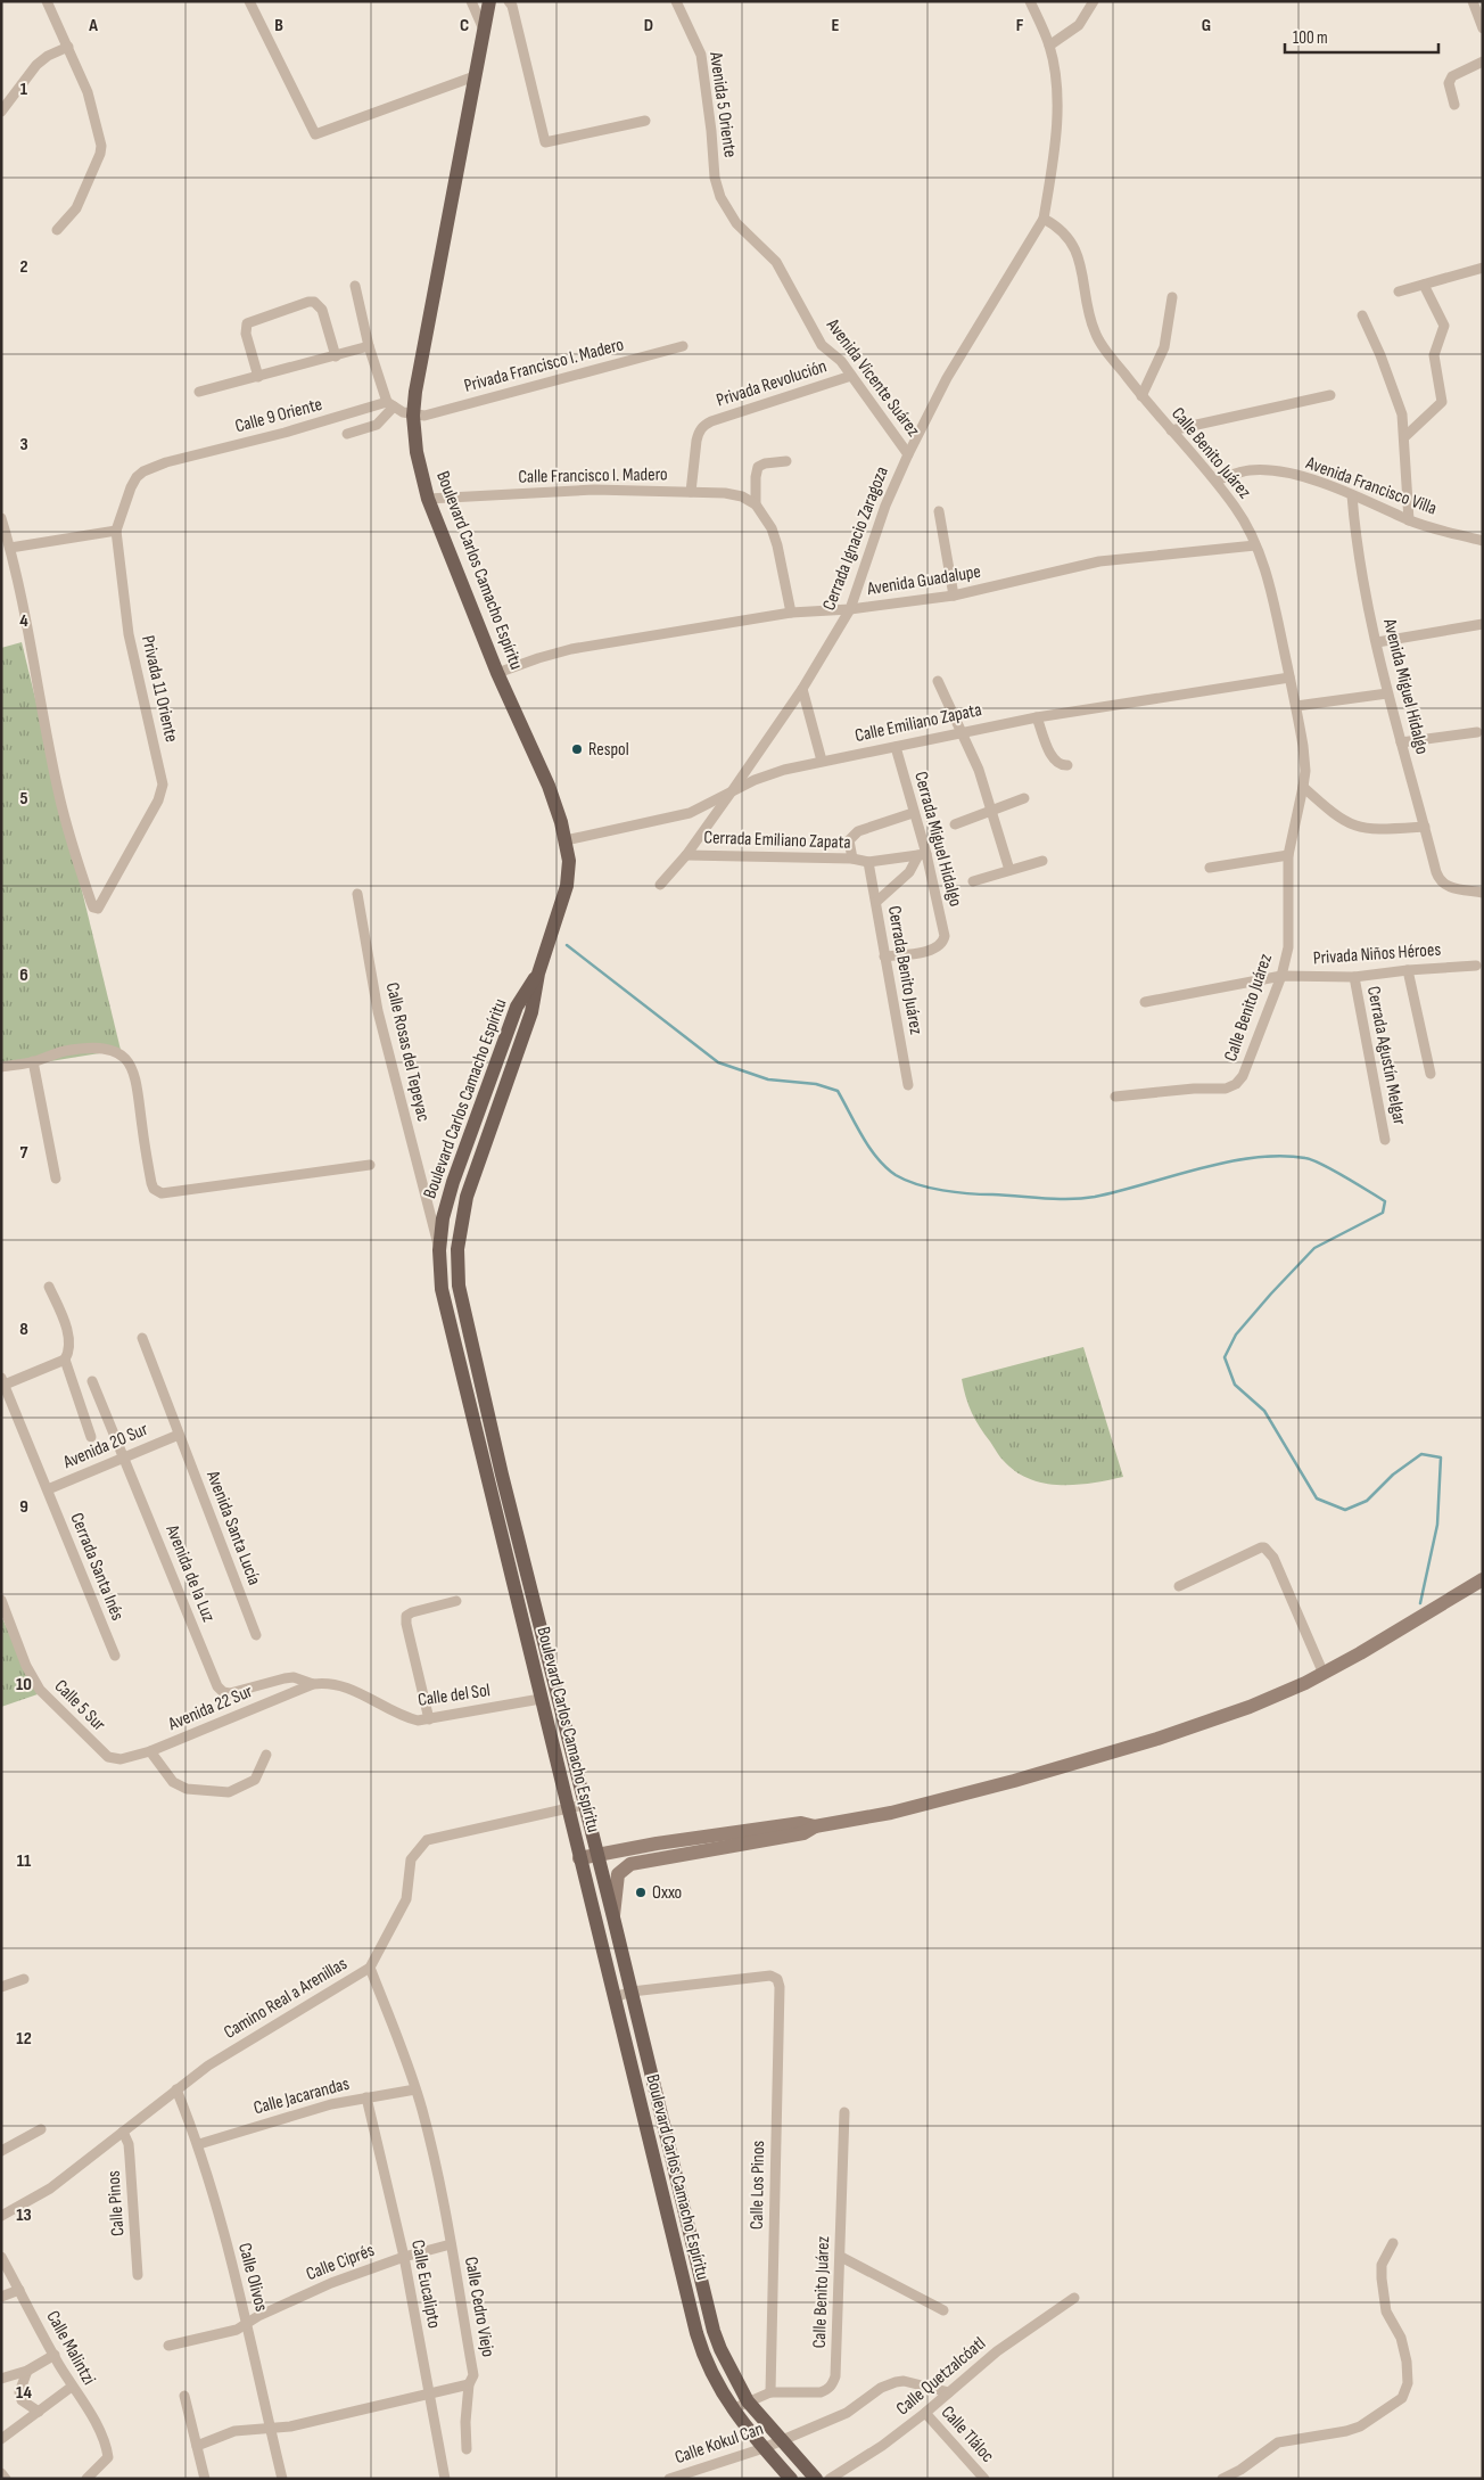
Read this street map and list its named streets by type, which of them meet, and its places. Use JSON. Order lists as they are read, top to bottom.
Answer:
{
  "streets": {
    "main road": ["Boulevard Carlos Camacho Espíritu"],
    "street": [
      "Avenida 5 Oriente",
      "Privada Francisco I. Madero",
      "Avenida Vicente Suárez",
      "Privada Revolución",
      "Calle 9 Oriente",
      "Calle Benito Juárez",
      "Calle Francisco I. Madero",
      "Avenida Francisco Villa",
      "Cerrada Ignacio Zaragoza",
      "Avenida Guadalupe",
      "Avenida Miguel Hidalgo",
      "Privada 11 Oriente",
      "Calle Emiliano Zapata",
      "Cerrada Miguel Hidalgo",
      "Cerrada Emiliano Zapata",
      "Privada Niños Héroes",
      "Cerrada Benito Juárez",
      "Calle Rosas del Tepeyac",
      "Cerrada Agustín Melgar",
      "Avenida 20 Sur",
      "Avenida Santa Lucía",
      "Cerrada Santa Inés",
      "Avenida de la Luz",
      "Calle del Sol",
      "Calle 5 Sur",
      "Avenida 22 Sur",
      "Camino Real a Arenillas",
      "Calle Jacarandas",
      "Calle Los Pinos",
      "Calle Pinos",
      "Calle Ciprés",
      "Calle Olivos",
      "Calle Eucalipto",
      "Calle Cedro Viejo",
      "Calle Malintzi",
      "Calle Quetzalcóatl",
      "Calle Tláloc",
      "Calle Kokul Can"
    ]
  },
  "crossings": [
    ["Avenida 5 Oriente", "Avenida Vicente Suárez"],
    ["Privada Francisco I. Madero", "Boulevard Carlos Camacho Espíritu"],
    ["Avenida Vicente Suárez", "Privada Revolución"],
    ["Avenida Vicente Suárez", "Cerrada Ignacio Zaragoza"],
    ["Privada Revolución", "Calle Francisco I. Madero"],
    ["Calle 9 Oriente", "Privada 11 Oriente"],
    ["Calle Benito Juárez", "Avenida Francisco Villa"],
    ["Calle Benito Juárez", "Cerrada Ignacio Zaragoza"],
    ["Calle Benito Juárez", "Boulevard Carlos Camacho Espíritu"],
    ["Calle Benito Juárez", "Avenida Guadalupe"],
    ["Calle Benito Juárez", "Calle Emiliano Zapata"],
    ["Calle Benito Juárez", "Privada Niños Héroes"],
    ["Calle Benito Juárez", "Calle Los Pinos"],
    ["Calle Francisco I. Madero", "Boulevard Carlos Camacho Espíritu"],
    ["Avenida Francisco Villa", "Avenida Miguel Hidalgo"],
    ["Cerrada Ignacio Zaragoza", "Avenida Guadalupe"],
    ["Cerrada Ignacio Zaragoza", "Calle Emiliano Zapata"],
    ["Cerrada Ignacio Zaragoza", "Cerrada Emiliano Zapata"],
    ["Boulevard Carlos Camacho Espíritu", "Avenida Guadalupe"],
    ["Boulevard Carlos Camacho Espíritu", "Calle Emiliano Zapata"],
    ["Boulevard Carlos Camacho Espíritu", "Calle Rosas del Tepeyac"],
    ["Boulevard Carlos Camacho Espíritu", "Calle del Sol"],
    ["Boulevard Carlos Camacho Espíritu", "Camino Real a Arenillas"],
    ["Boulevard Carlos Camacho Espíritu", "Calle Los Pinos"],
    ["Boulevard Carlos Camacho Espíritu", "Calle Kokul Can"],
    ["Calle Emiliano Zapata", "Cerrada Miguel Hidalgo"],
    ["Cerrada Miguel Hidalgo", "Cerrada Emiliano Zapata"],
    ["Cerrada Miguel Hidalgo", "Cerrada Benito Juárez"],
    ["Cerrada Emiliano Zapata", "Cerrada Benito Juárez"],
    ["Privada Niños Héroes", "Cerrada Agustín Melgar"],
    ["Avenida 20 Sur", "Avenida Santa Lucía"],
    ["Avenida 20 Sur", "Cerrada Santa Inés"],
    ["Avenida 20 Sur", "Avenida de la Luz"],
    ["Avenida de la Luz", "Calle del Sol"],
    ["Avenida de la Luz", "Avenida 22 Sur"],
    ["Calle del Sol", "Avenida 22 Sur"],
    ["Calle 5 Sur", "Avenida 22 Sur"],
    ["Camino Real a Arenillas", "Calle Pinos"],
    ["Camino Real a Arenillas", "Calle Olivos"],
    ["Camino Real a Arenillas", "Calle Cedro Viejo"],
    ["Calle Jacarandas", "Calle Olivos"],
    ["Calle Jacarandas", "Calle Eucalipto"],
    ["Calle Jacarandas", "Calle Cedro Viejo"],
    ["Calle Ciprés", "Calle Olivos"],
    ["Calle Ciprés", "Calle Eucalipto"],
    ["Calle Ciprés", "Calle Cedro Viejo"],
    ["Calle Olivos", "Calle Cedro Viejo"],
    ["Calle Eucalipto", "Calle Cedro Viejo"],
    ["Calle Quetzalcóatl", "Calle Tláloc"],
    ["Calle Quetzalcóatl", "Calle Kokul Can"]
  ],
  "places": ["Respol", "Oxxo"],
  "scale_bar": "100 m",
  "grid": {
    "columns": [
      "A",
      "B",
      "C",
      "D",
      "E",
      "F",
      "G"
    ],
    "rows": [
      "1",
      "2",
      "3",
      "4",
      "5",
      "6",
      "7",
      "8",
      "9",
      "10",
      "11",
      "12",
      "13",
      "14"
    ]
  }
}
